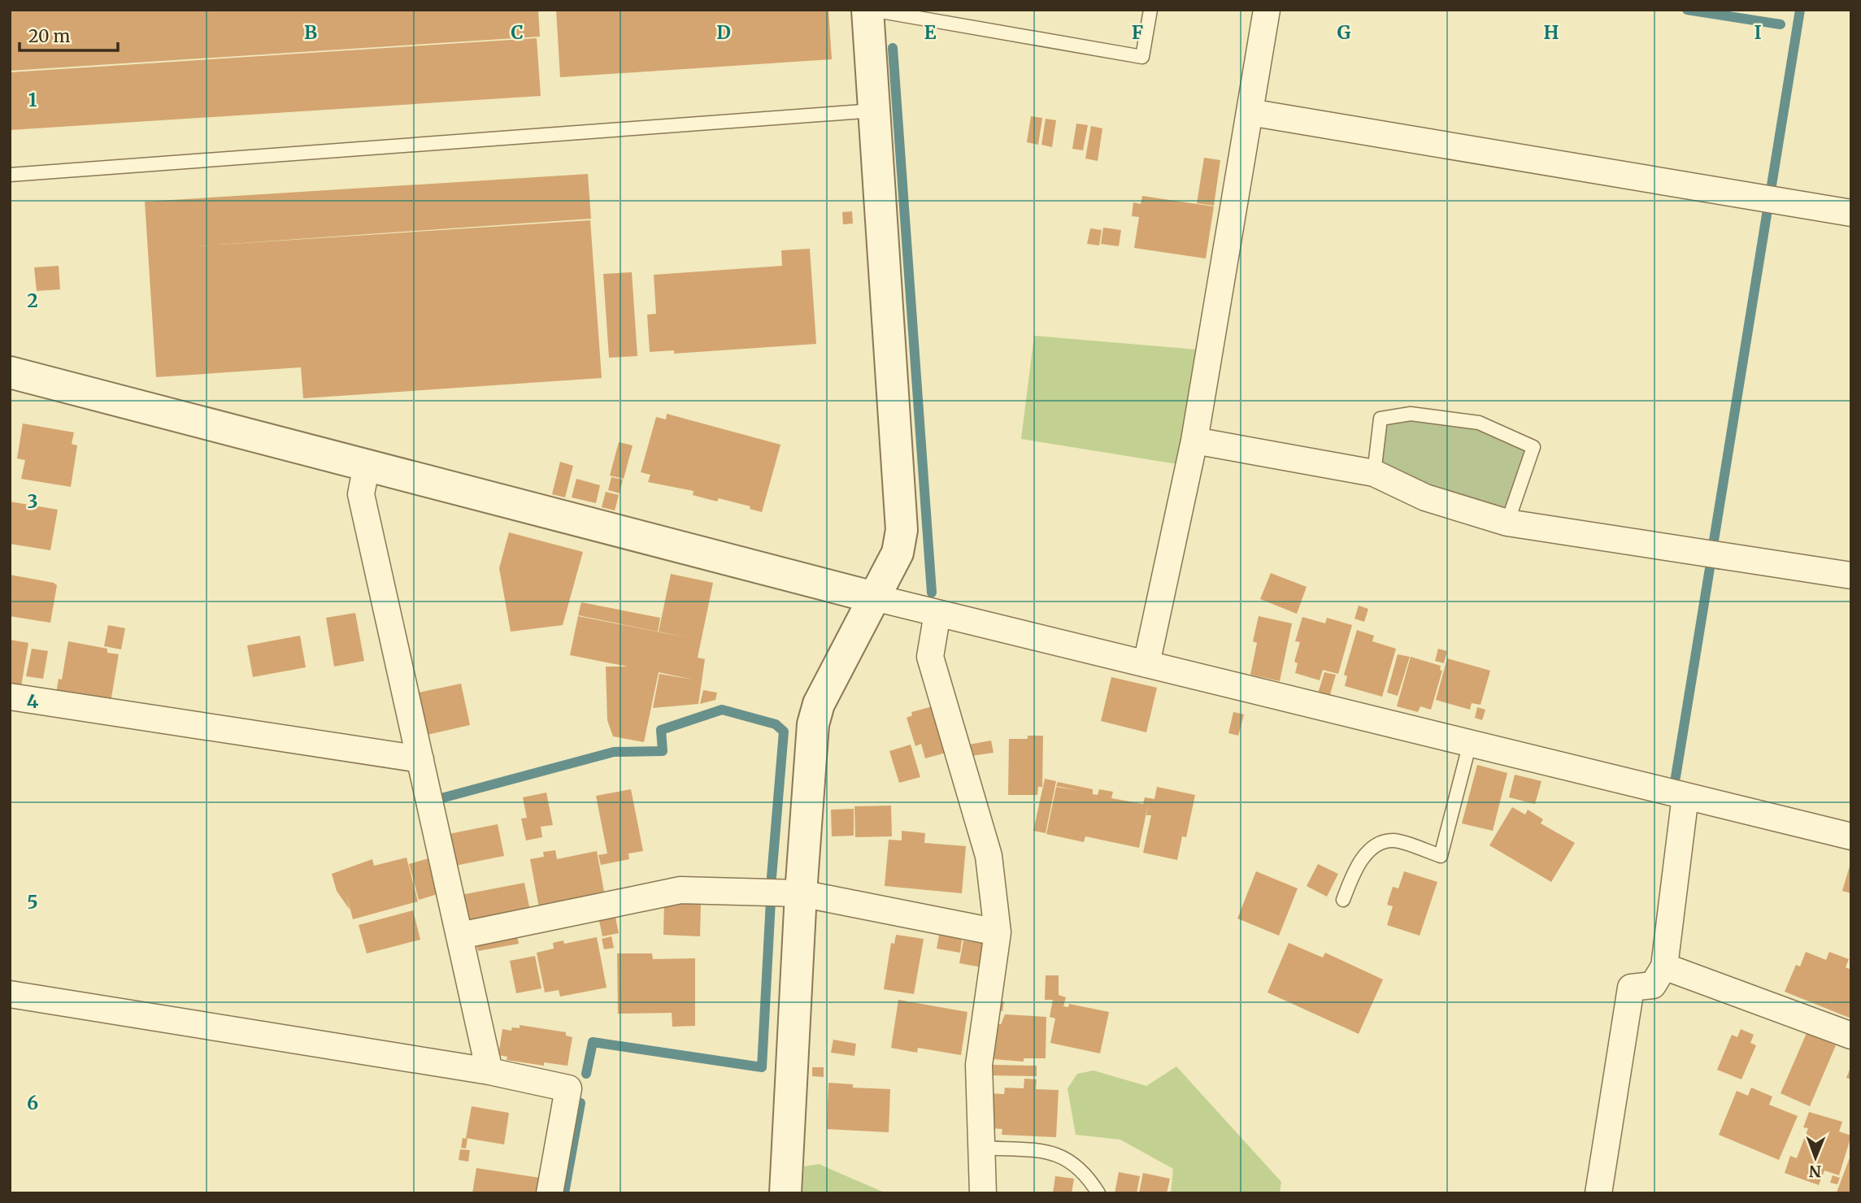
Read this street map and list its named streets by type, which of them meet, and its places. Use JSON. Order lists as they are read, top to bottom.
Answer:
{
  "scale_bar": "20 m",
  "north": "bottom",
  "grid": {
    "columns": [
      "B",
      "C",
      "D",
      "E",
      "F",
      "G",
      "H",
      "I"
    ],
    "rows": [
      "1",
      "2",
      "3",
      "4",
      "5",
      "6"
    ]
  }
}
